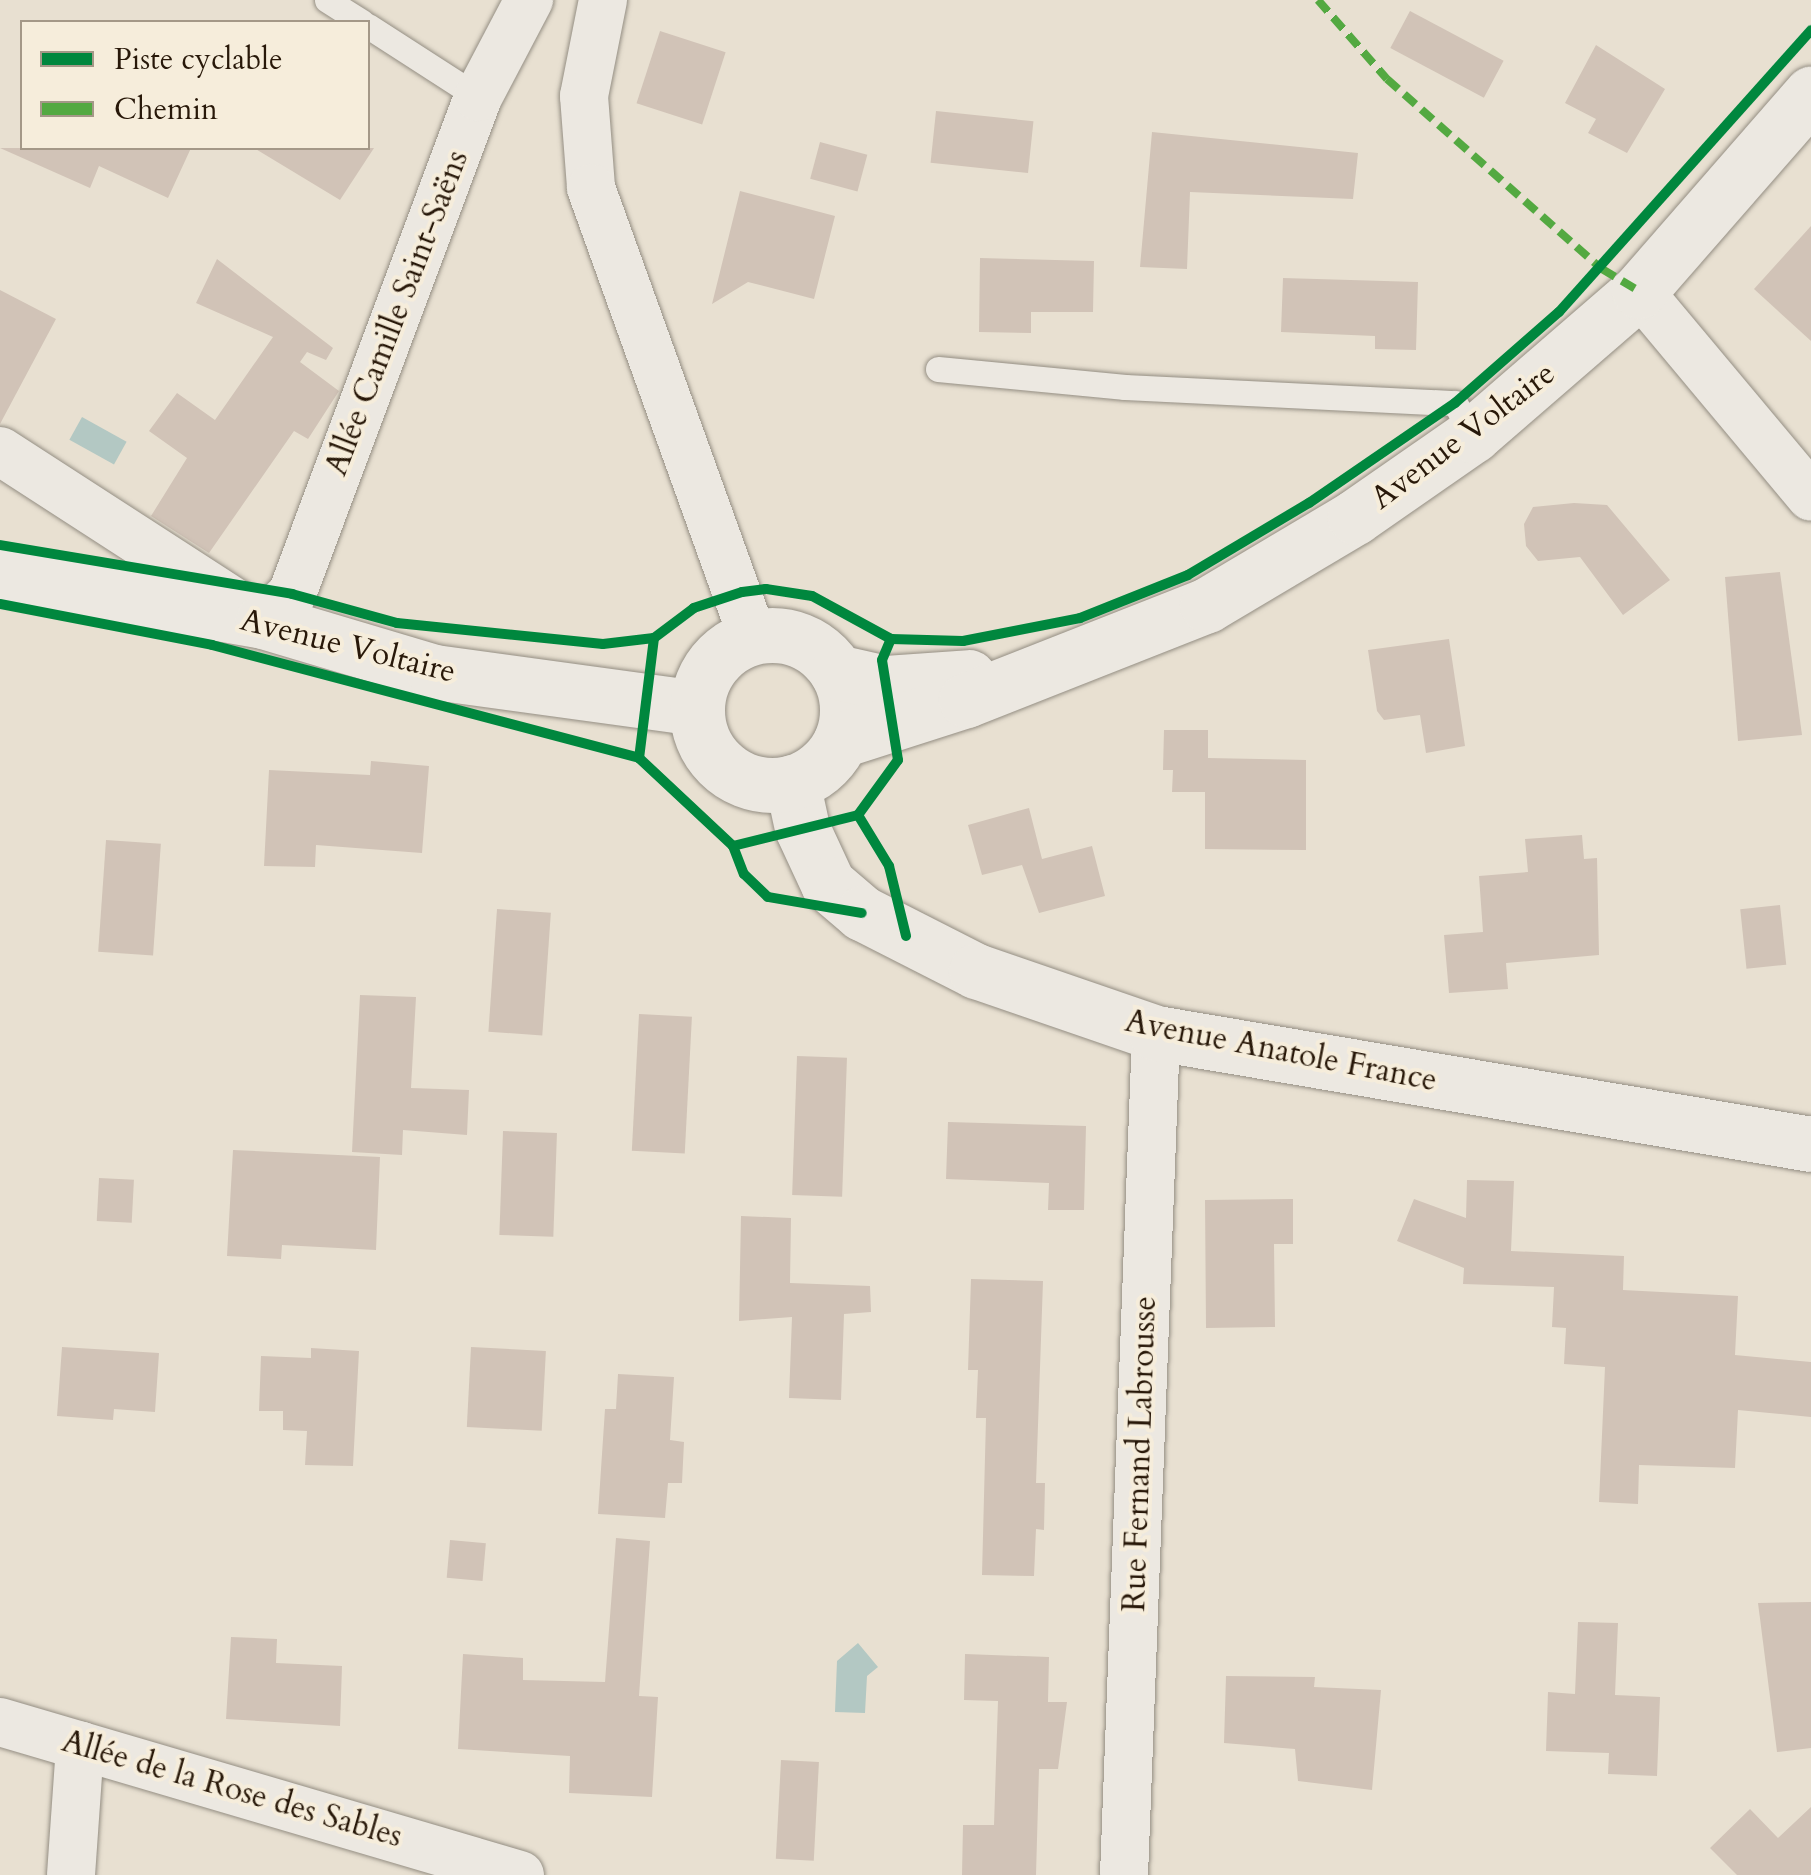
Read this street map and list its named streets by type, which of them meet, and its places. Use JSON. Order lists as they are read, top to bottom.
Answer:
{
  "streets": {
    "main road": ["Avenue Voltaire", "Avenue Anatole France"],
    "street": ["Allée Camille Saint-Saëns", "Rue Fernand Labrousse", "Allée de la Rose des Sables"]
  },
  "crossings": [
    ["Allée Camille Saint-Saëns", "Avenue Voltaire"],
    ["Avenue Voltaire", "Avenue Anatole France"],
    ["Avenue Anatole France", "Rue Fernand Labrousse"]
  ],
  "legend": ["Piste cyclable", "Chemin"]
}
